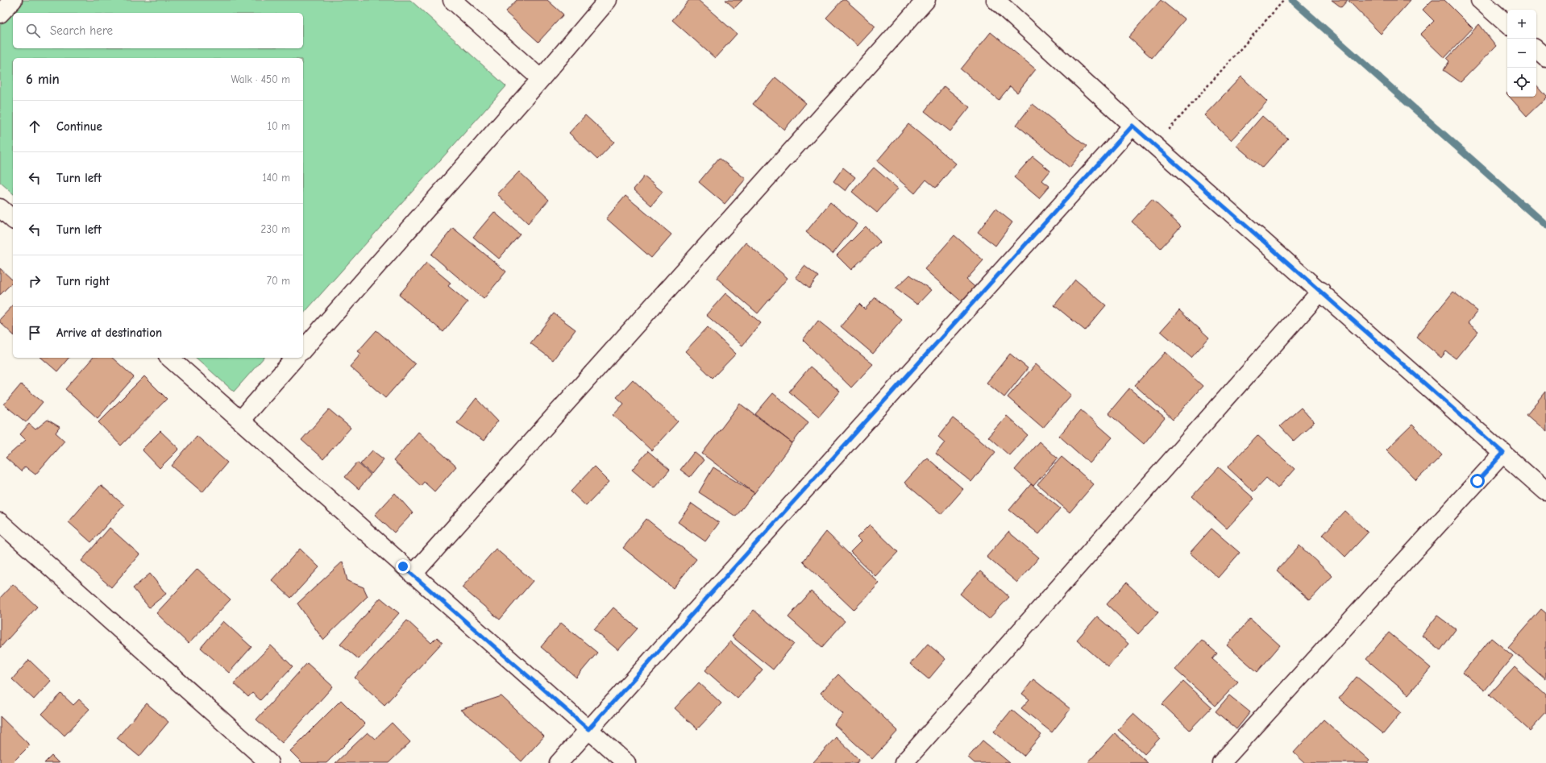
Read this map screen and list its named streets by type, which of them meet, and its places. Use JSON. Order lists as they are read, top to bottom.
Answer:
{
  "page": {
    "map_buttons": ["+", "−"],
    "search": "Search here",
    "heading": ["6 min", "Walk · 450 m"],
    "list": [
      ["Continue", "10 m"],
      ["Turn left", "140 m"],
      ["Turn left", "230 m"],
      ["Turn right", "70 m"],
      "Arrive at destination"
    ]
  }
}
